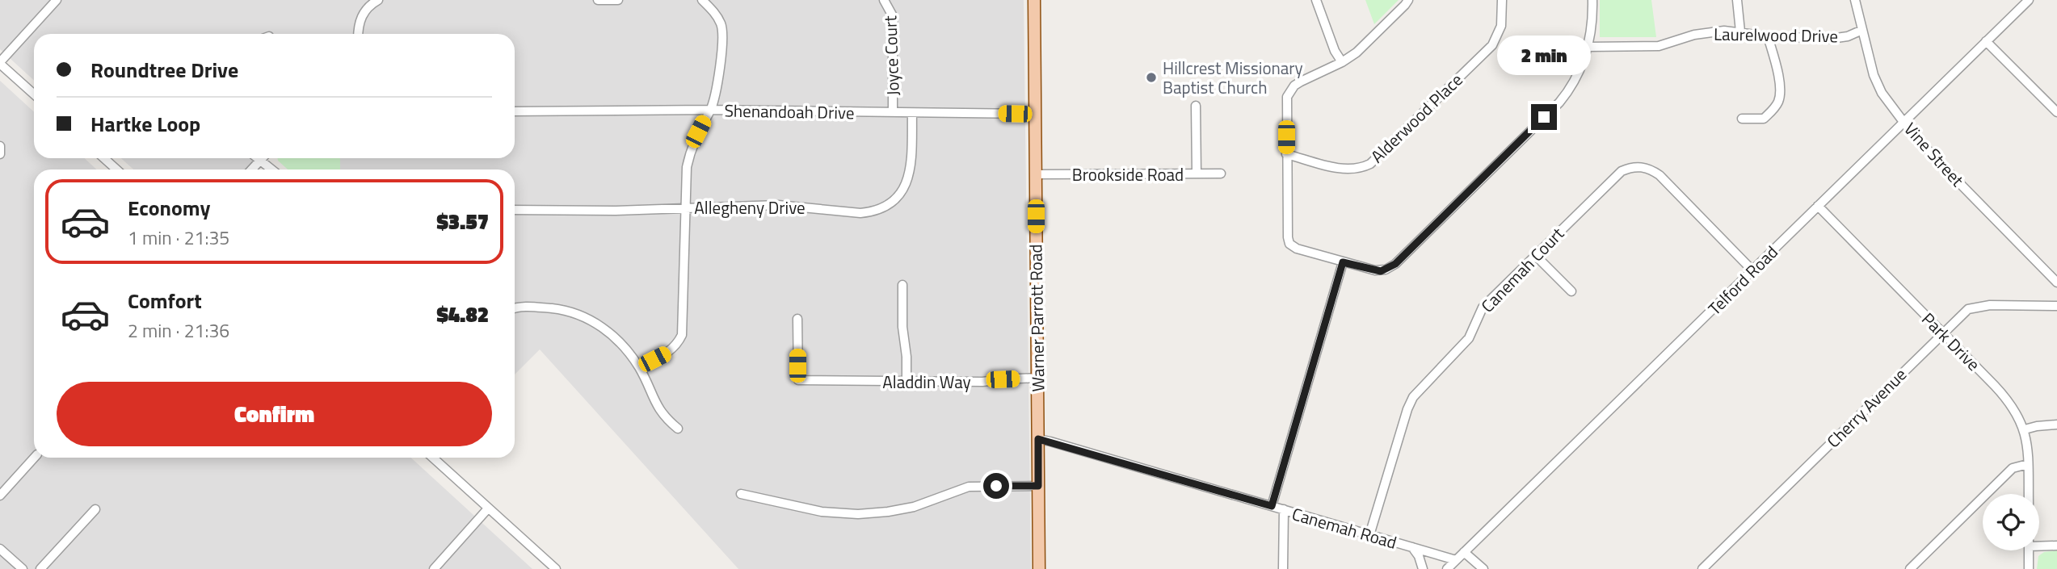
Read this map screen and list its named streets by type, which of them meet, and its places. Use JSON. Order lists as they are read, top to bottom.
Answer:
{
  "streets": {
    "main road": ["Warner Parrott Road"],
    "street": [
      "Laurelwood Drive",
      "Joyce Court",
      "Shenandoah Drive",
      "Alderwood Place",
      "Vine Street",
      "Brookside Road",
      "Allegheny Drive",
      "Canemah Court",
      "Telford Road",
      "Park Drive",
      "Aladdin Way",
      "Cherry Avenue",
      "Canemah Road"
    ]
  },
  "crossings": [
    ["Laurelwood Drive", "Vine Street"],
    ["Joyce Court", "Shenandoah Drive"],
    ["Shenandoah Drive", "Allegheny Drive"],
    ["Shenandoah Drive", "Warner Parrott Road"],
    ["Vine Street", "Telford Road"],
    ["Brookside Road", "Warner Parrott Road"],
    ["Canemah Court", "Telford Road"],
    ["Canemah Court", "Canemah Road"],
    ["Telford Road", "Park Drive"],
    ["Telford Road", "Canemah Road"],
    ["Warner Parrott Road", "Aladdin Way"],
    ["Warner Parrott Road", "Canemah Road"],
    ["Park Drive", "Cherry Avenue"]
  ],
  "places": ["Hillcrest Missionary Baptist Church"],
  "page": {
    "banner": ["Roundtree Drive", "Hartke Loop"],
    "bubble": "2 min",
    "list": [
      {
        "name": "Economy",
        "note": "1 min · 21:35",
        "value": "$3.57"
      },
      {
        "name": "Comfort",
        "note": "2 min · 21:36",
        "value": "$4.82"
      }
    ],
    "buttons": "Confirm"
  }
}
